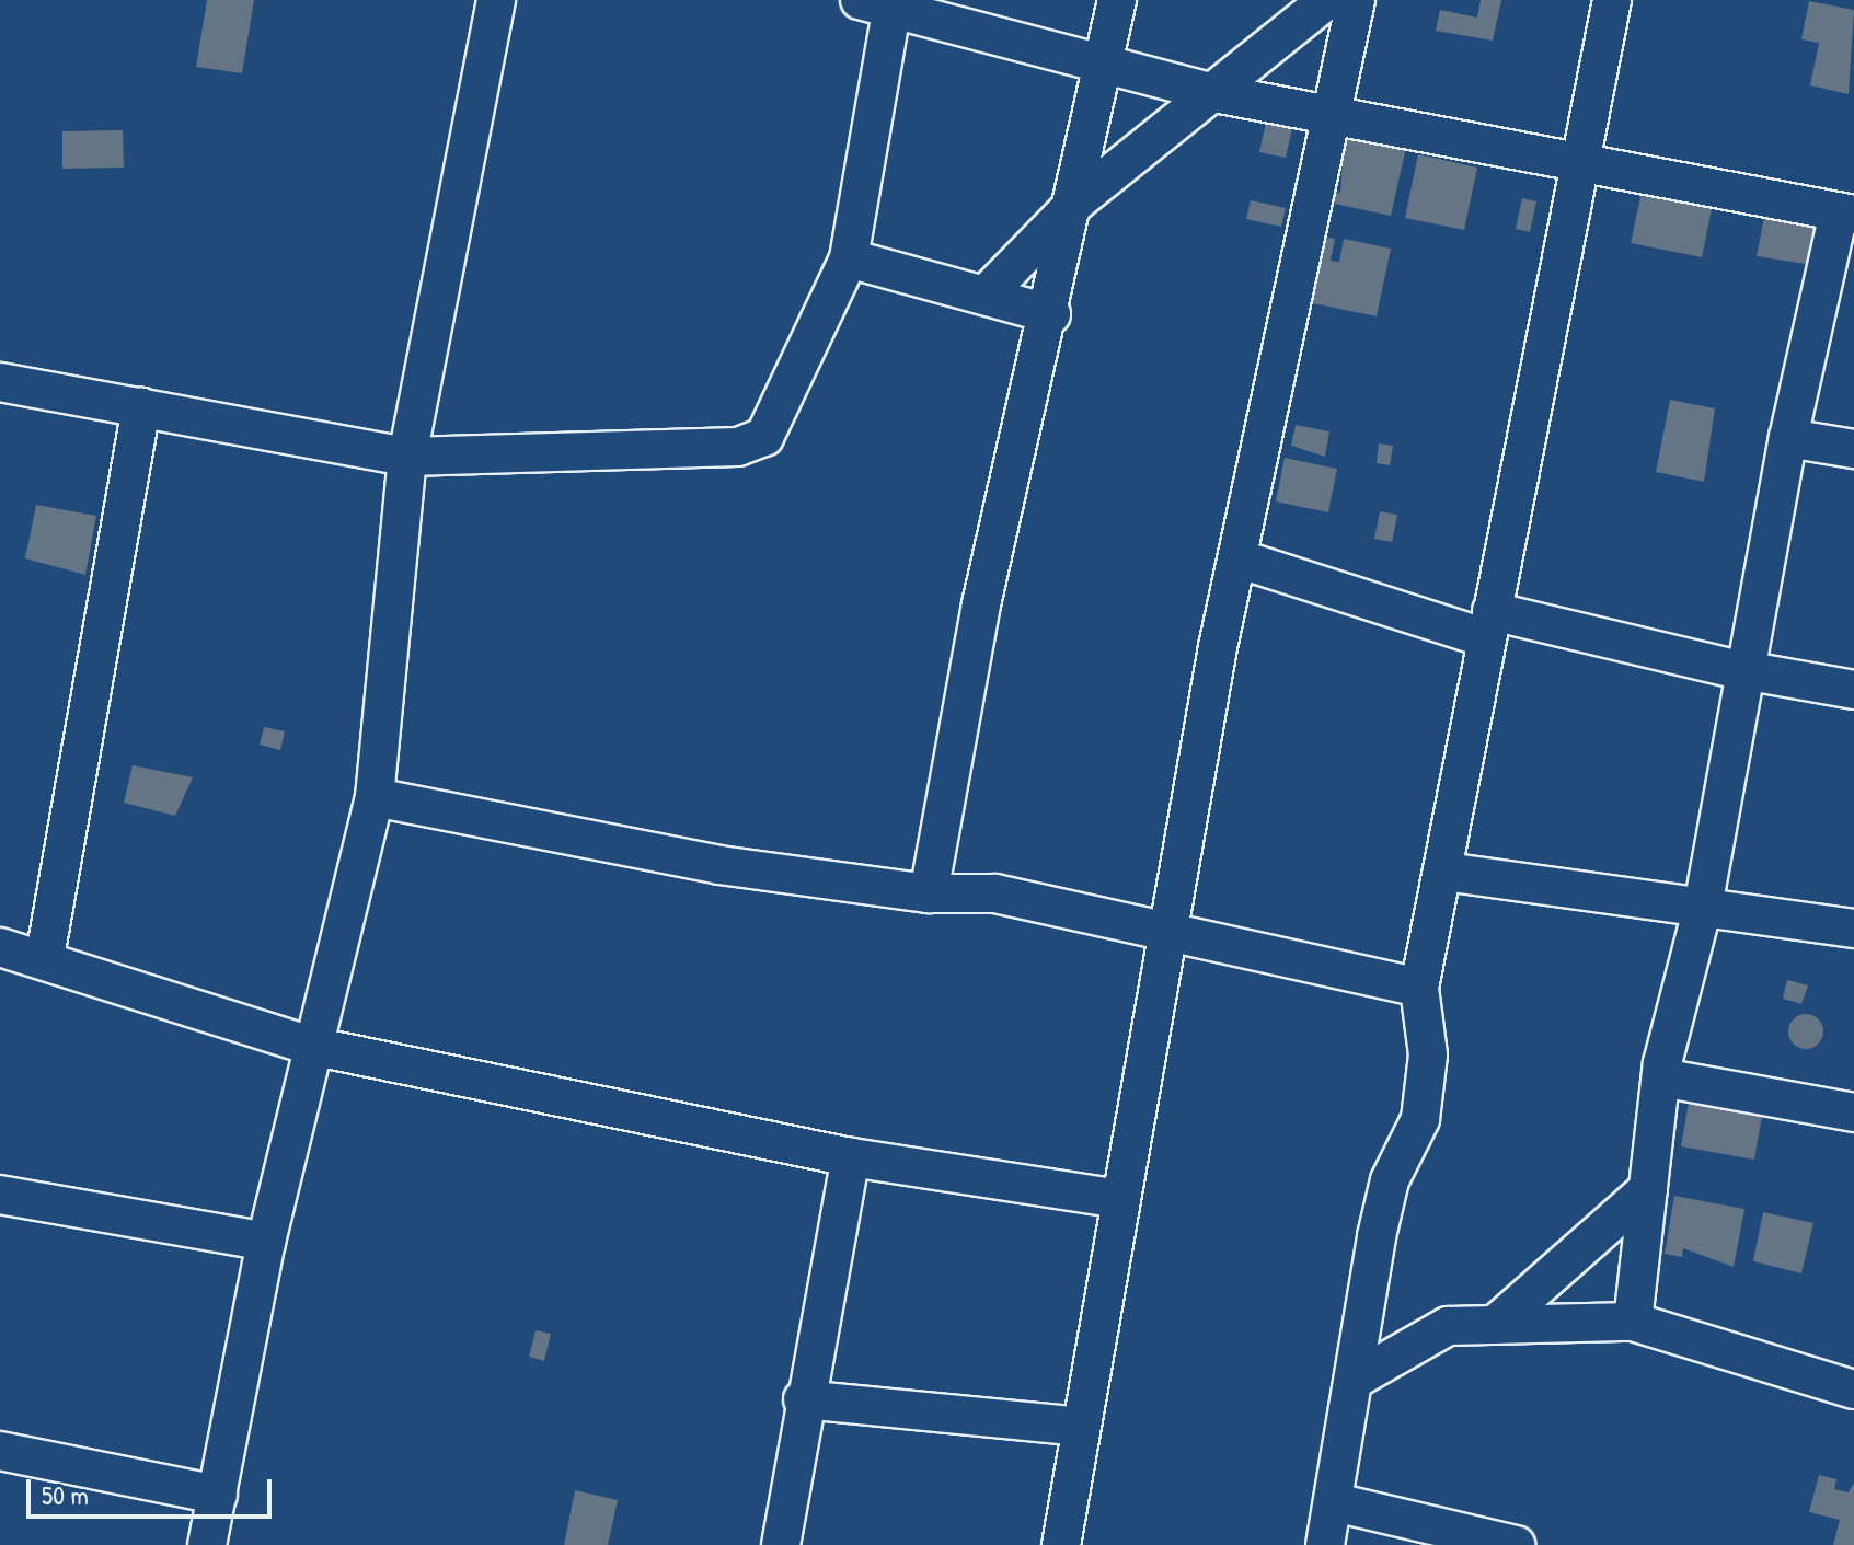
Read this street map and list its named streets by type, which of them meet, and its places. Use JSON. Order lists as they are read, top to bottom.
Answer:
{
  "scale_bar": "50 m"
}
